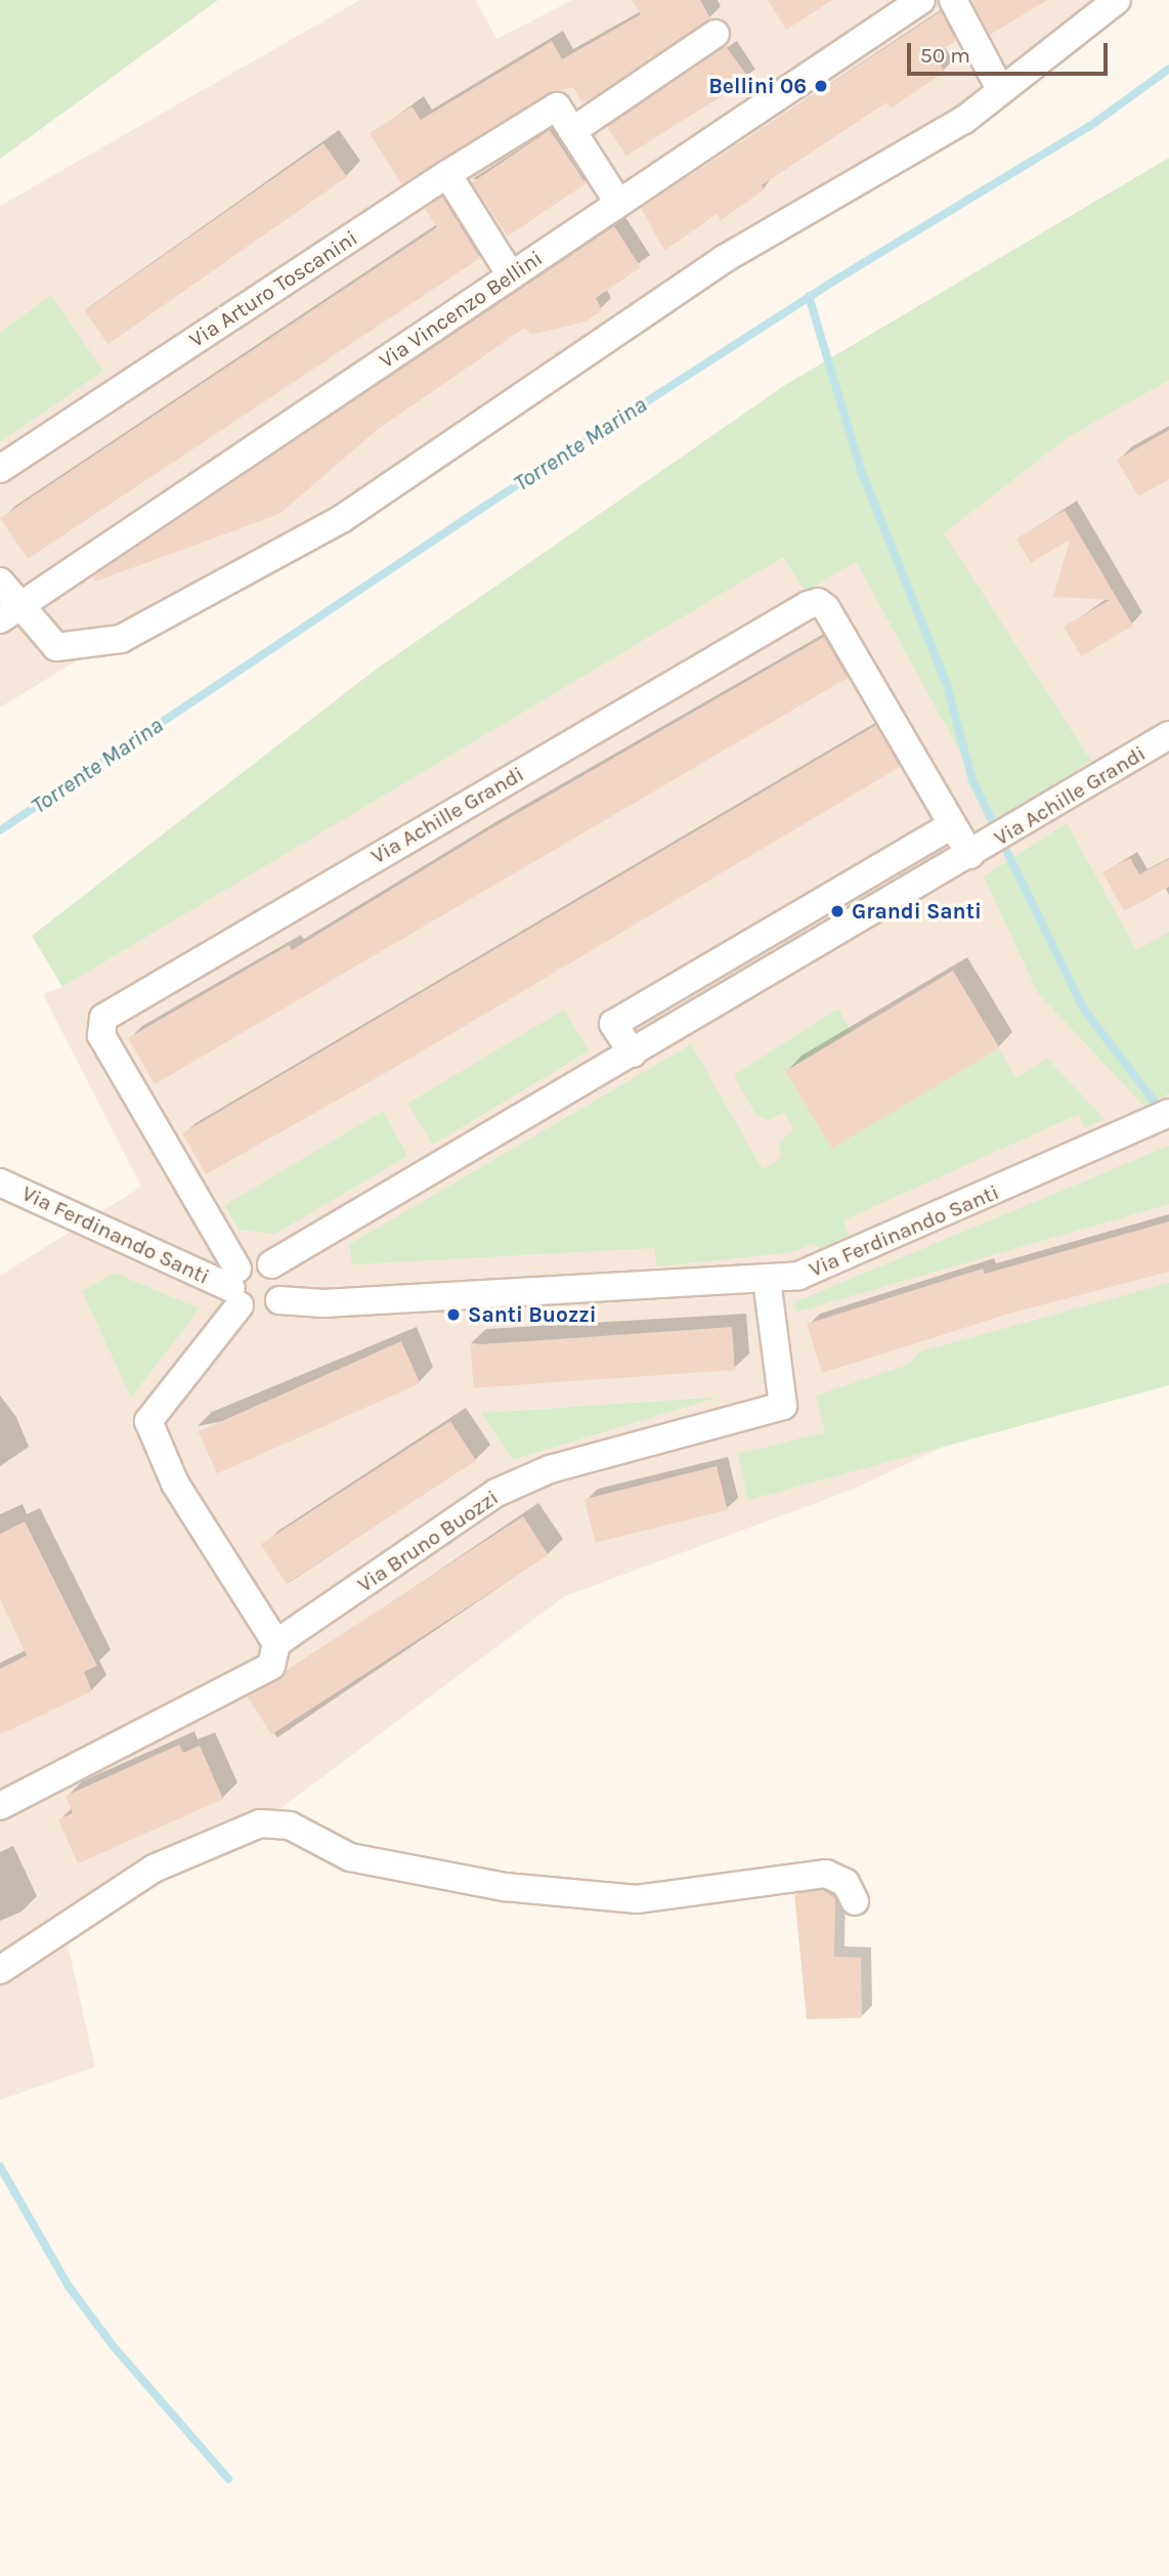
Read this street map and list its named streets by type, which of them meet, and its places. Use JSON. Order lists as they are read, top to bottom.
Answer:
{
  "streets": {
    "street": [
      "Via Arturo Toscanini",
      "Via Vincenzo Bellini",
      "Via Achille Grandi",
      "Via Ferdinando Santi",
      "Via Bruno Buozzi"
    ]
  },
  "crossings": [
    ["Via Achille Grandi", "Via Ferdinando Santi"],
    ["Via Ferdinando Santi", "Via Bruno Buozzi"]
  ],
  "water": ["Torrente Marina"],
  "places": ["Bellini 06", "Grandi Santi", "Santi Buozzi"],
  "scale_bar": "50 m"
}
